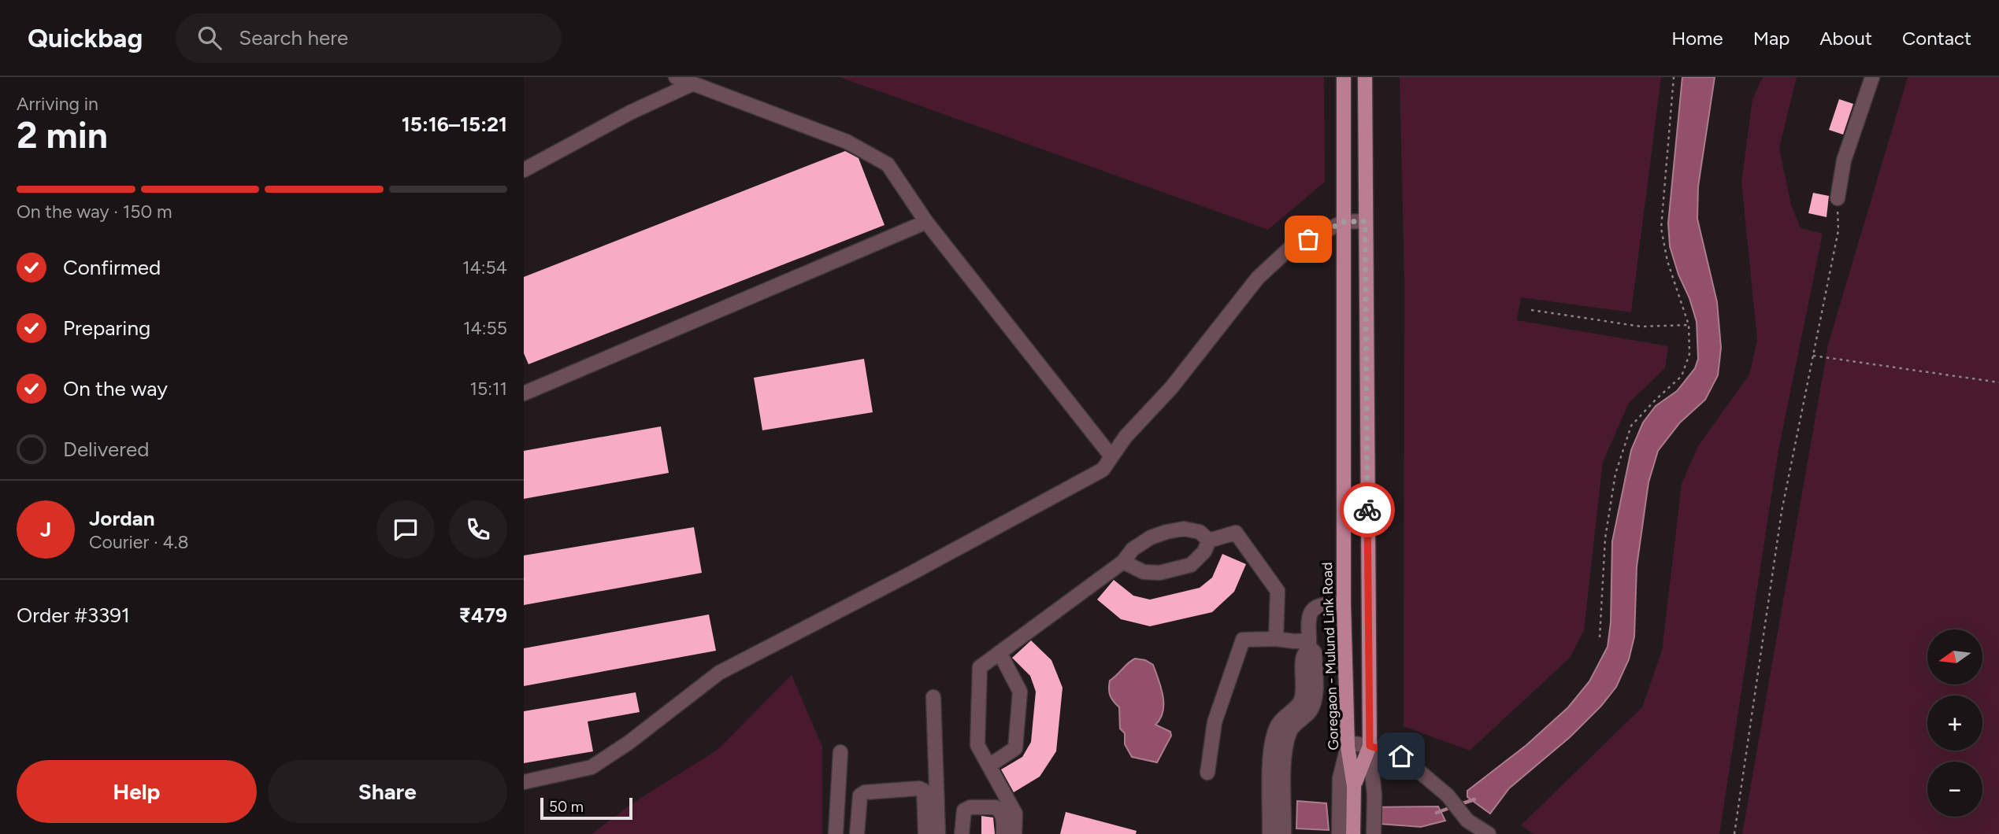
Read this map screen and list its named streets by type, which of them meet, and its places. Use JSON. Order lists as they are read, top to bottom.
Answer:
{
  "streets": {
    "main road": ["Goregaon - Mulund Link Road"]
  },
  "scale_bar": "50 m",
  "north": "left",
  "page": {
    "header": "Quickbag",
    "search": "Search here",
    "nav": [
      "Home",
      "Map",
      "About",
      "Contact"
    ],
    "heading": ["2 min", "Arriving in", "15:16–15:21"],
    "panel": [
      "Jordan",
      "Courier · 4.8",
      "Order #3391",
      "₹479"
    ],
    "bar": "On the way · 150 m",
    "list": [
      ["Confirmed", "14:54"],
      ["Preparing", "14:55"],
      ["On the way", "15:11"],
      "Delivered"
    ],
    "round": "J",
    "map_buttons": ["+", "−"],
    "buttons": ["Help", "Share"],
    "scale": "50 m"
  }
}
